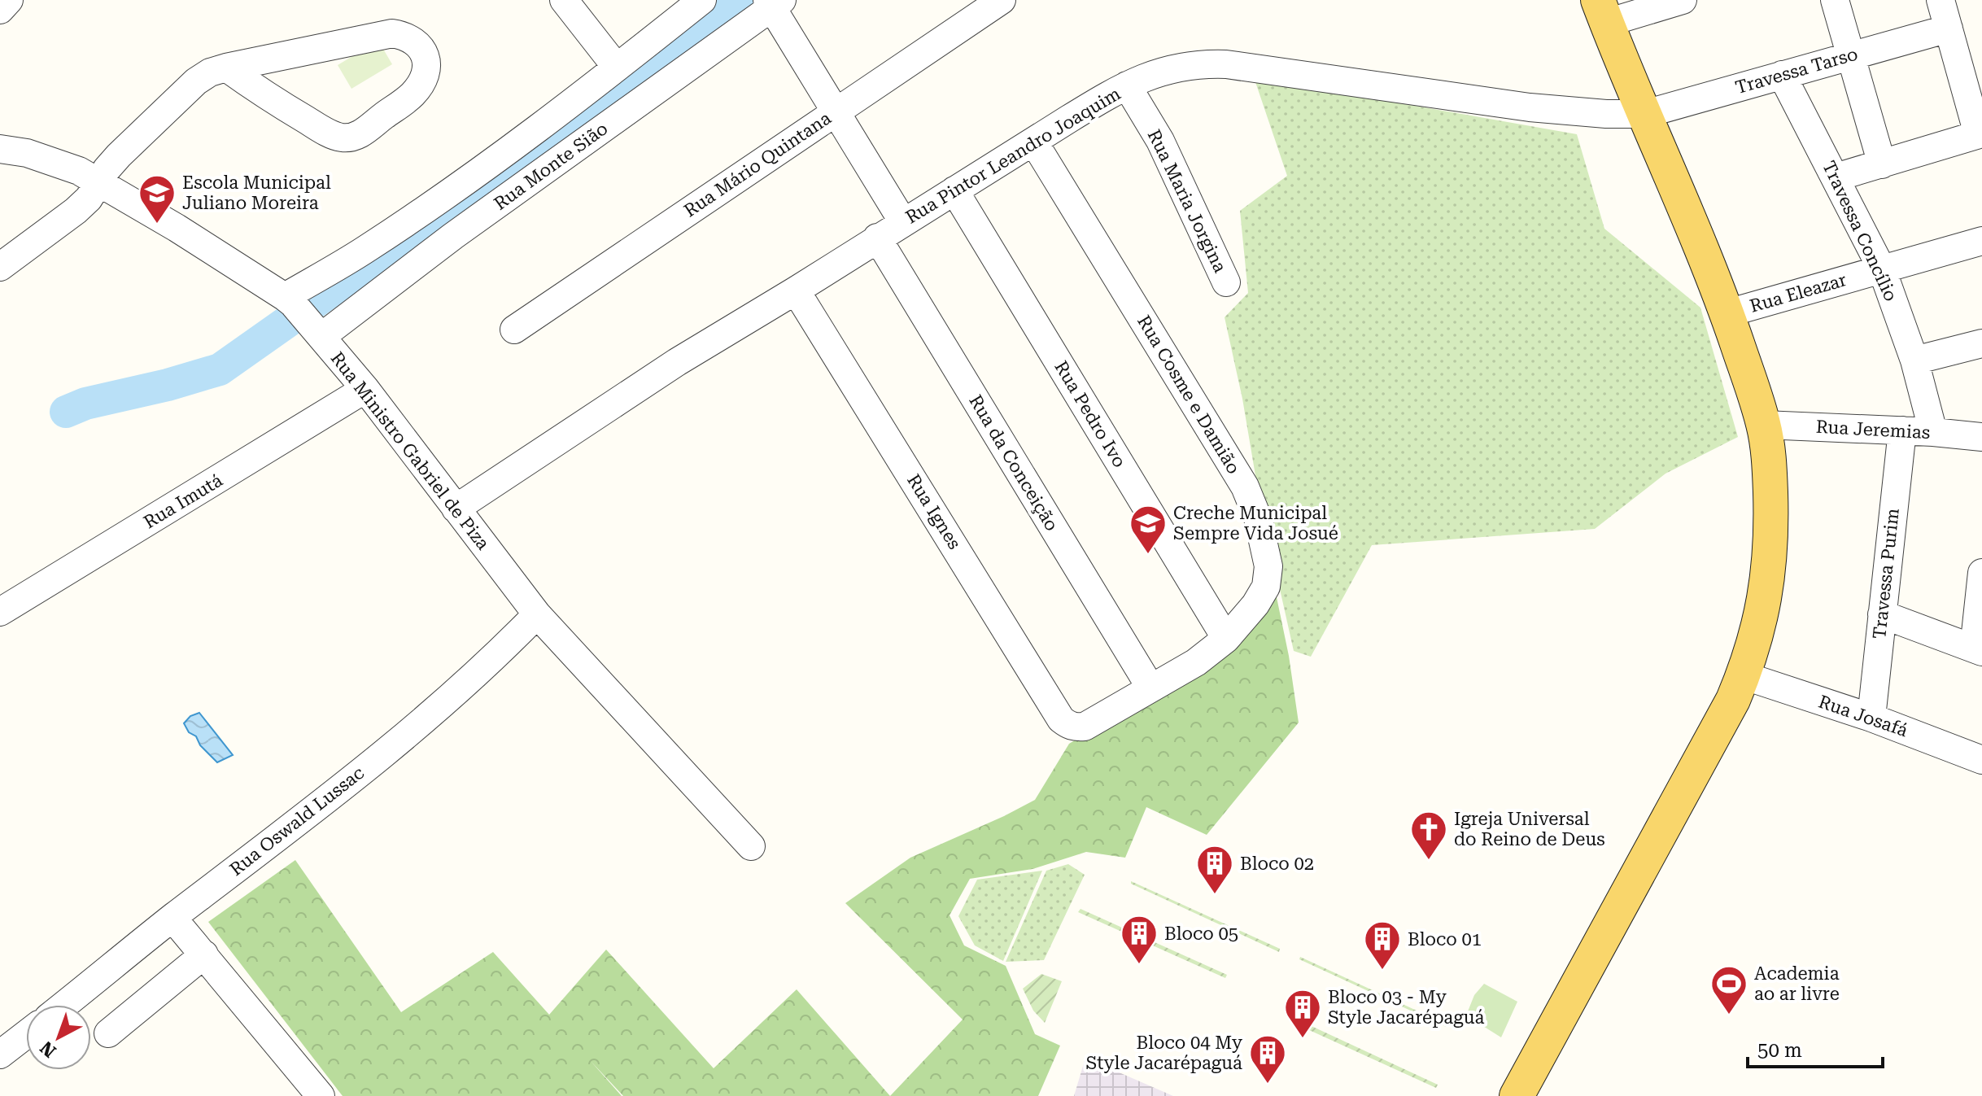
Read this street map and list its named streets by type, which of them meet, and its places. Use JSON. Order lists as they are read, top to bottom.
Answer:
{
  "streets": {
    "street": [
      "Travessa Tarso",
      "Rua Pintor Leandro Joaquim",
      "Rua Mário Quintana",
      "Rua Monte Sião",
      "Rua Maria Jorgina",
      "Travessa Concílio",
      "Rua Eleazar",
      "Rua Cosme e Damião",
      "Rua Pedro Ivo",
      "Rua Jeremias",
      "Rua Ministro Gabriel de Piza",
      "Rua da Conceição",
      "Rua Imutá",
      "Rua Ignes",
      "Travessa Purim",
      "Rua Josafá",
      "Rua Oswald Lussac"
    ]
  },
  "crossings": [
    ["Travessa Tarso", "Rua Pintor Leandro Joaquim"],
    ["Travessa Tarso", "Travessa Concílio"],
    ["Rua Pintor Leandro Joaquim", "Rua Maria Jorgina"],
    ["Rua Pintor Leandro Joaquim", "Rua Cosme e Damião"],
    ["Rua Pintor Leandro Joaquim", "Rua Pedro Ivo"],
    ["Rua Pintor Leandro Joaquim", "Rua Ministro Gabriel de Piza"],
    ["Rua Pintor Leandro Joaquim", "Rua da Conceição"],
    ["Rua Pintor Leandro Joaquim", "Rua Ignes"],
    ["Rua Monte Sião", "Rua Ministro Gabriel de Piza"],
    ["Travessa Concílio", "Rua Eleazar"],
    ["Travessa Concílio", "Rua Jeremias"],
    ["Rua Cosme e Damião", "Rua Pedro Ivo"],
    ["Rua Cosme e Damião", "Rua da Conceição"],
    ["Rua Cosme e Damião", "Rua Ignes"],
    ["Rua Jeremias", "Travessa Purim"],
    ["Rua Ministro Gabriel de Piza", "Rua Imutá"],
    ["Rua Ministro Gabriel de Piza", "Rua Oswald Lussac"],
    ["Travessa Purim", "Rua Josafá"]
  ],
  "places": {
    "school or university": ["Escola Municipal Juliano Moreira", "Creche Municipal Sempre Vida Josué"],
    "church": ["Igreja Universal do Reino de Deus"],
    "building": [
      "Bloco 02",
      "Bloco 05",
      "Bloco 01",
      "Bloco 03 - My Style Jacarépaguá",
      "Bloco 04 My Style Jacarépaguá"
    ],
    "sports": ["Academia ao ar livre"]
  },
  "scale_bar": "50 m",
  "north": "bottom left"
}
